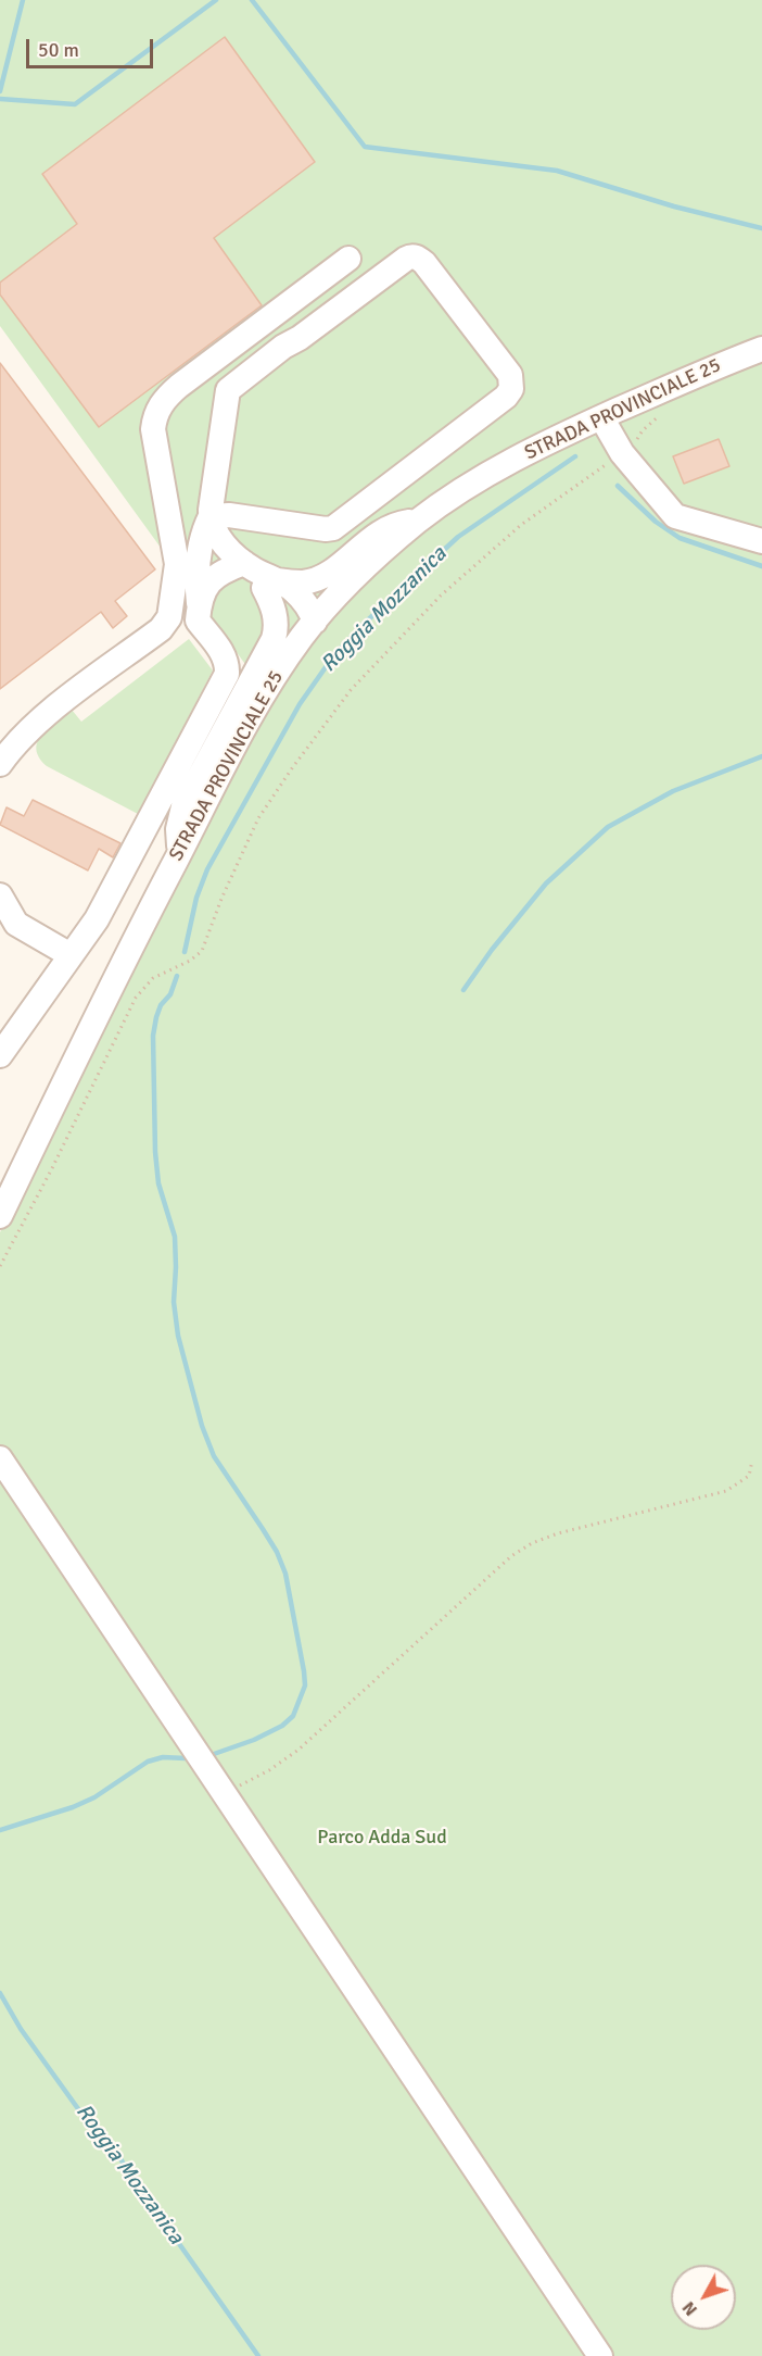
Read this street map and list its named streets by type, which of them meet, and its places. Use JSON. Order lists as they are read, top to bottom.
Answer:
{
  "streets": {
    "street": ["STRADA PROVINCIALE 25"]
  },
  "water": ["Roggia Mozzanica"],
  "parks": ["Parco Adda Sud"],
  "scale_bar": "50 m",
  "north": "bottom left"
}
